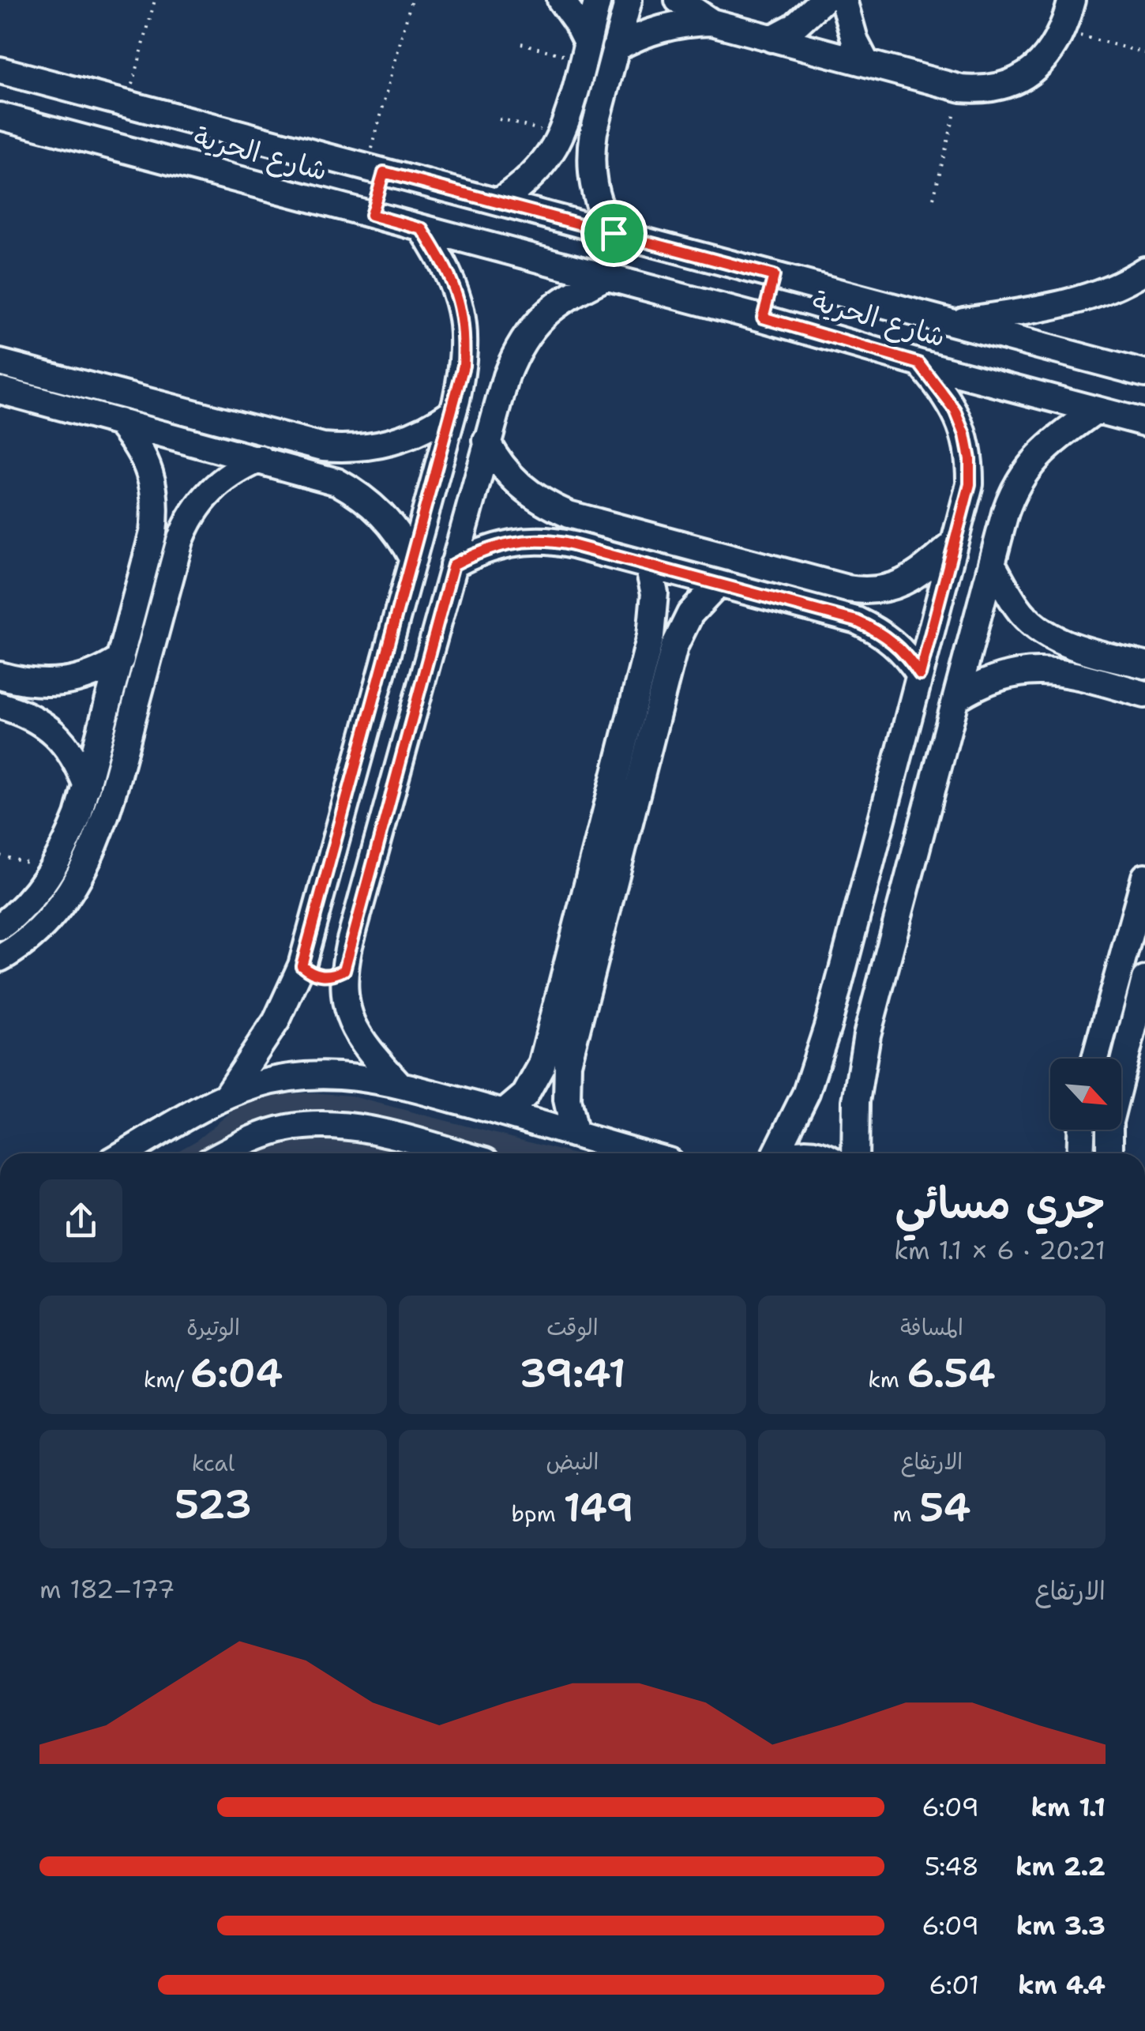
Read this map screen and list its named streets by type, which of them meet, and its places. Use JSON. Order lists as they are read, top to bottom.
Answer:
{
  "streets": {
    "street": ["شارع الحرية"]
  },
  "north": "bottom right",
  "page": {
    "heading": ["جري مسائي", "20:21 · 6 × 1.1 km"],
    "stats": [
      ["المسافة", "6.54 km"],
      ["الوقت", "39:41"],
      ["الوتيرة", "6:04 /km"],
      ["الارتفاع", "54 m"],
      ["النبض", "149 bpm"],
      ["kcal", "523"]
    ],
    "chart": ["الارتفاع", "177–182 m"],
    "list": [
      {
        "name": "1.1 km",
        "note": "6:09"
      },
      {
        "name": "2.2 km",
        "note": "5:48"
      },
      {
        "name": "3.3 km",
        "note": "6:09"
      },
      {
        "name": "4.4 km",
        "note": "6:01"
      }
    ]
  }
}
